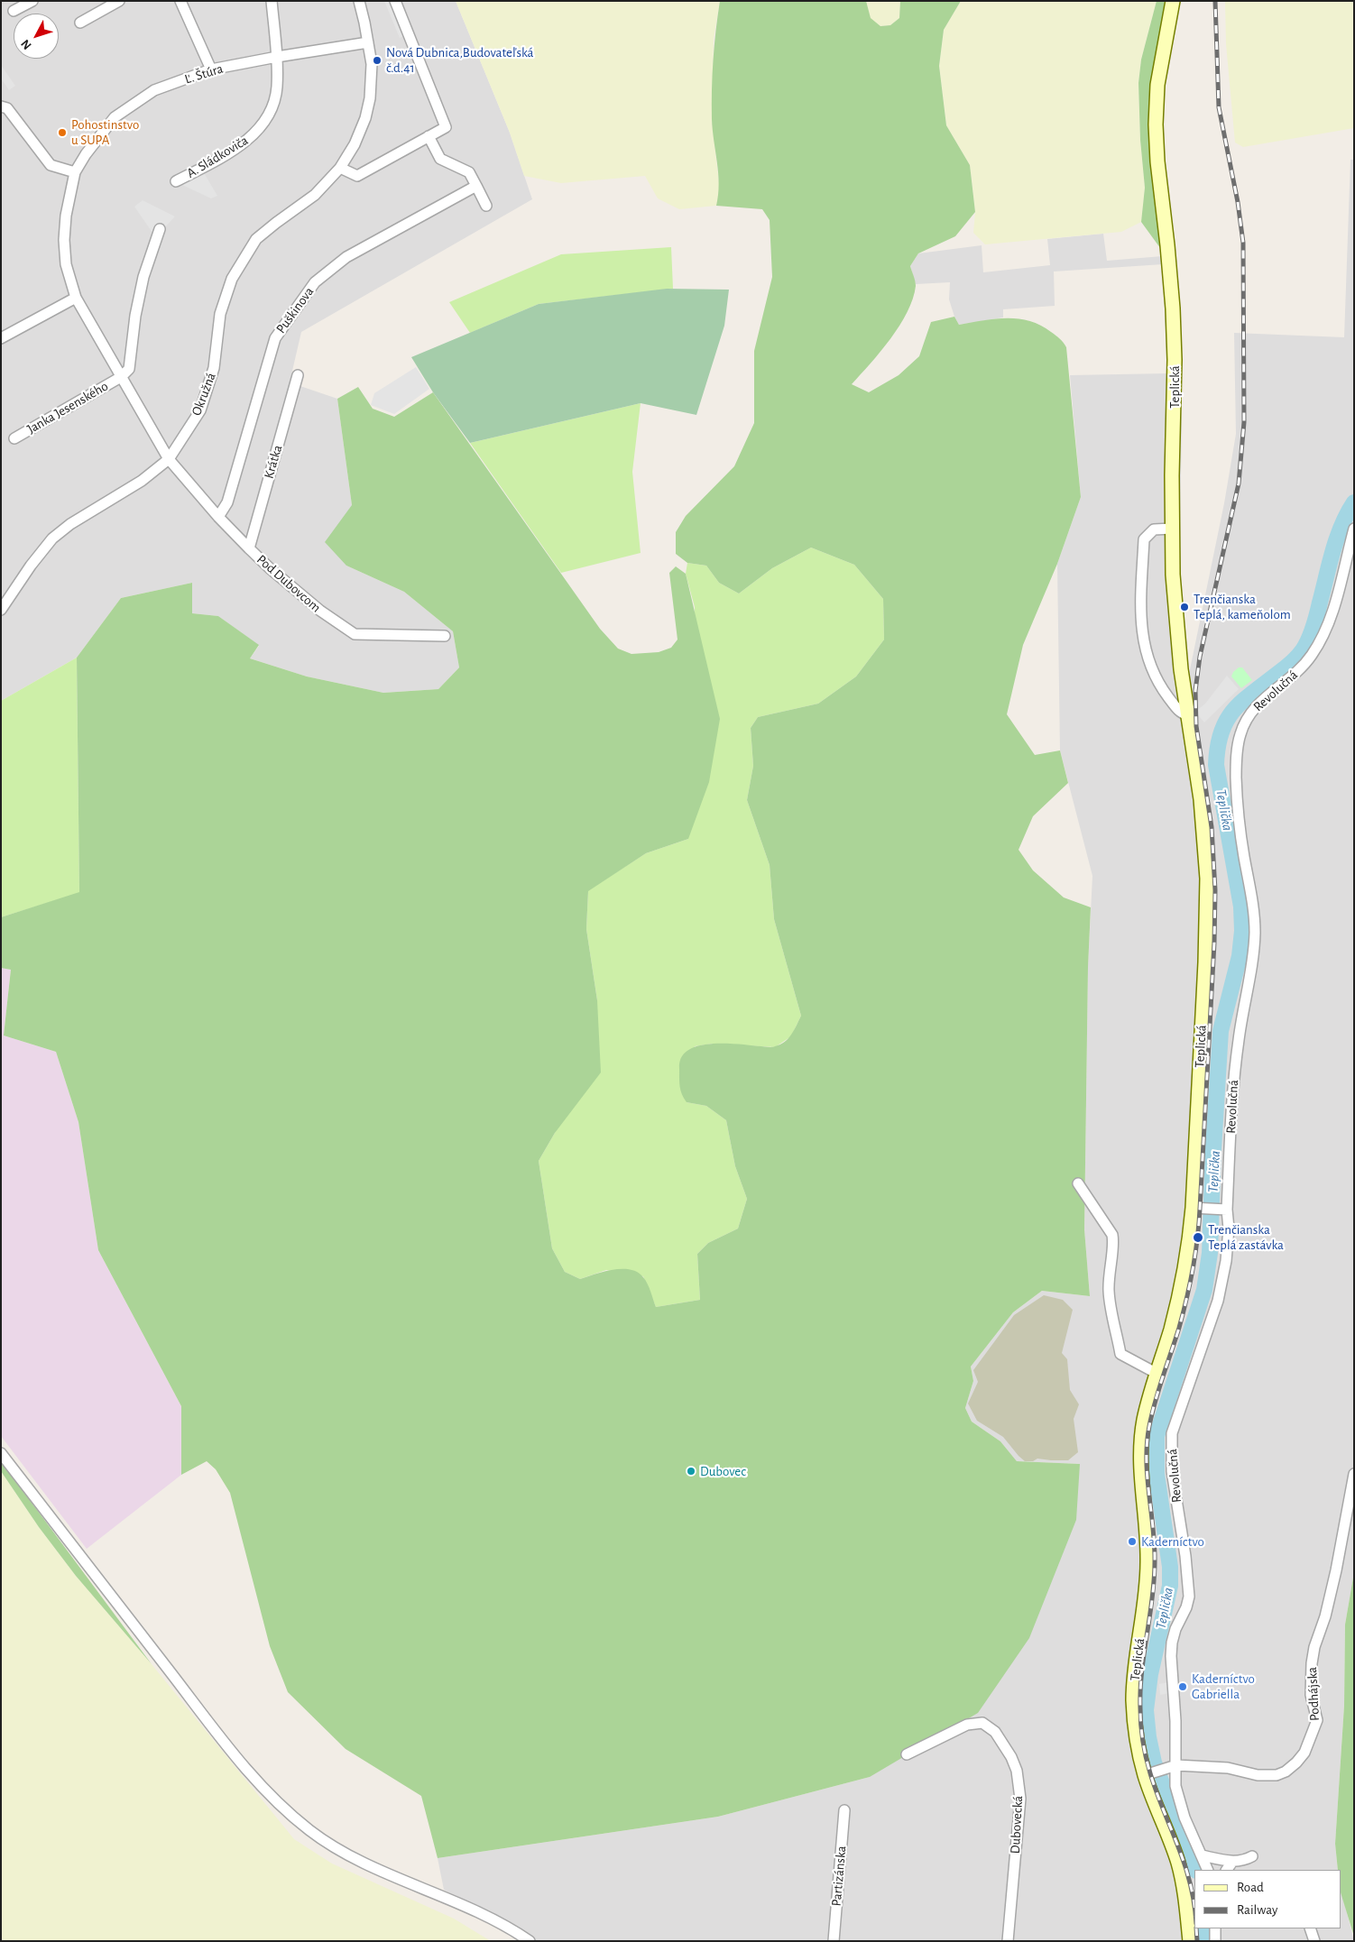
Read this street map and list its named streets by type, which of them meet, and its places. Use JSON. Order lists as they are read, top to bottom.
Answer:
{
  "streets": {
    "main road": ["Teplická"],
    "street": [
      "Ľ. Štúra",
      "A. Sládkoviča",
      "Puškinova",
      "Okružná",
      "Janka Jesenského",
      "Krátka",
      "Pod Dubovcom",
      "Revolučná",
      "Podhájska",
      "Dubovecká",
      "Partizánska"
    ]
  },
  "crossings": [
    ["Ľ. Štúra", "A. Sládkoviča"],
    ["Ľ. Štúra", "Okružná"],
    ["Ľ. Štúra", "Janka Jesenského"],
    ["Ľ. Štúra", "Pod Dubovcom"],
    ["Puškinova", "Pod Dubovcom"],
    ["Okružná", "Pod Dubovcom"],
    ["Krátka", "Pod Dubovcom"],
    ["Revolučná", "Podhájska"]
  ],
  "water": ["Teplička"],
  "places": [
    "Nová Dubnica,Budovateľská č.d.41",
    "Pohostinstvo u SUPA",
    "Trenčianska Teplá, kameňolom",
    "Trenčianska Teplá zastávka",
    "Dubovec",
    "Kaderníctvo",
    "Kaderníctvo Gabriella"
  ],
  "legend": ["Road", "Railway"],
  "north": "bottom left"
}
